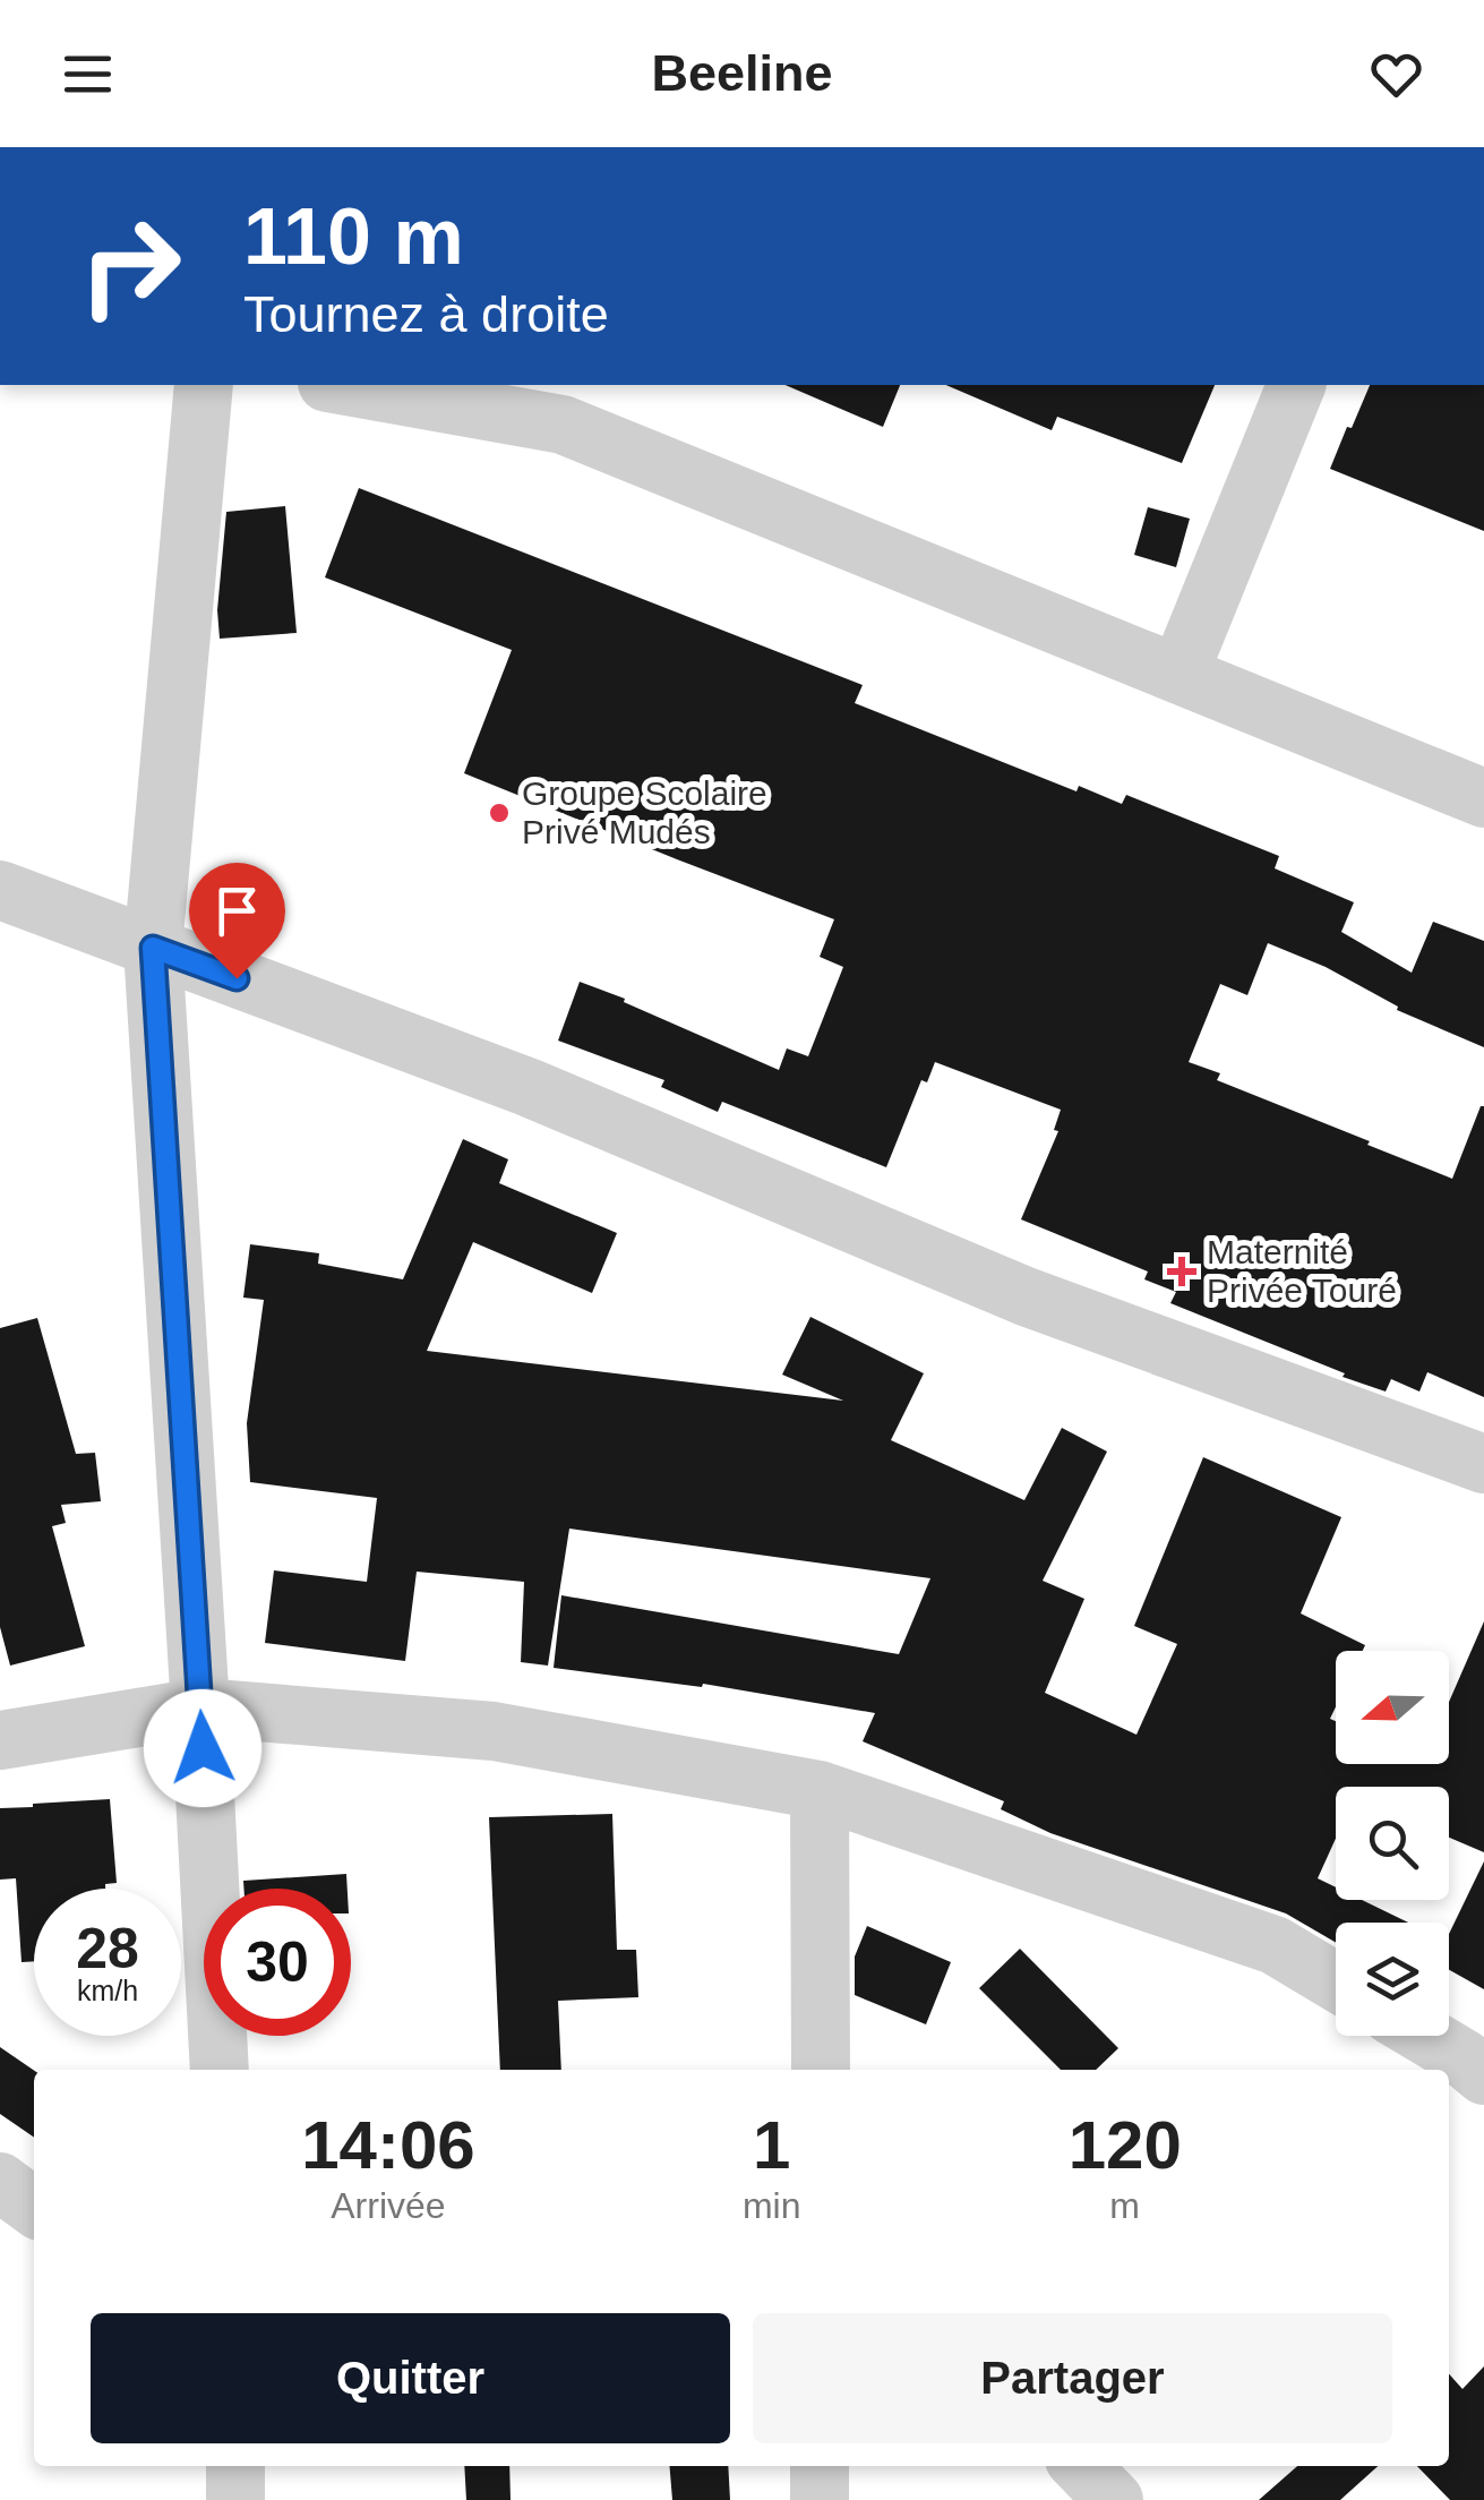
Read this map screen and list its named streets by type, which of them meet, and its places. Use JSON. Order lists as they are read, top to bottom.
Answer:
{
  "places": {
    "other": ["Groupe Scolaire Privé Mudés"],
    "health": ["Maternité Privée Touré"]
  },
  "north": "left",
  "page": {
    "header": "Beeline",
    "turn": ["110 m", "Tournez à droite"],
    "speed": "28 km/h",
    "limit": "30",
    "eta": [
      "14:06",
      "Arrivée",
      "1",
      "min",
      "120",
      "m"
    ],
    "buttons": ["Quitter", "Partager"]
  }
}
